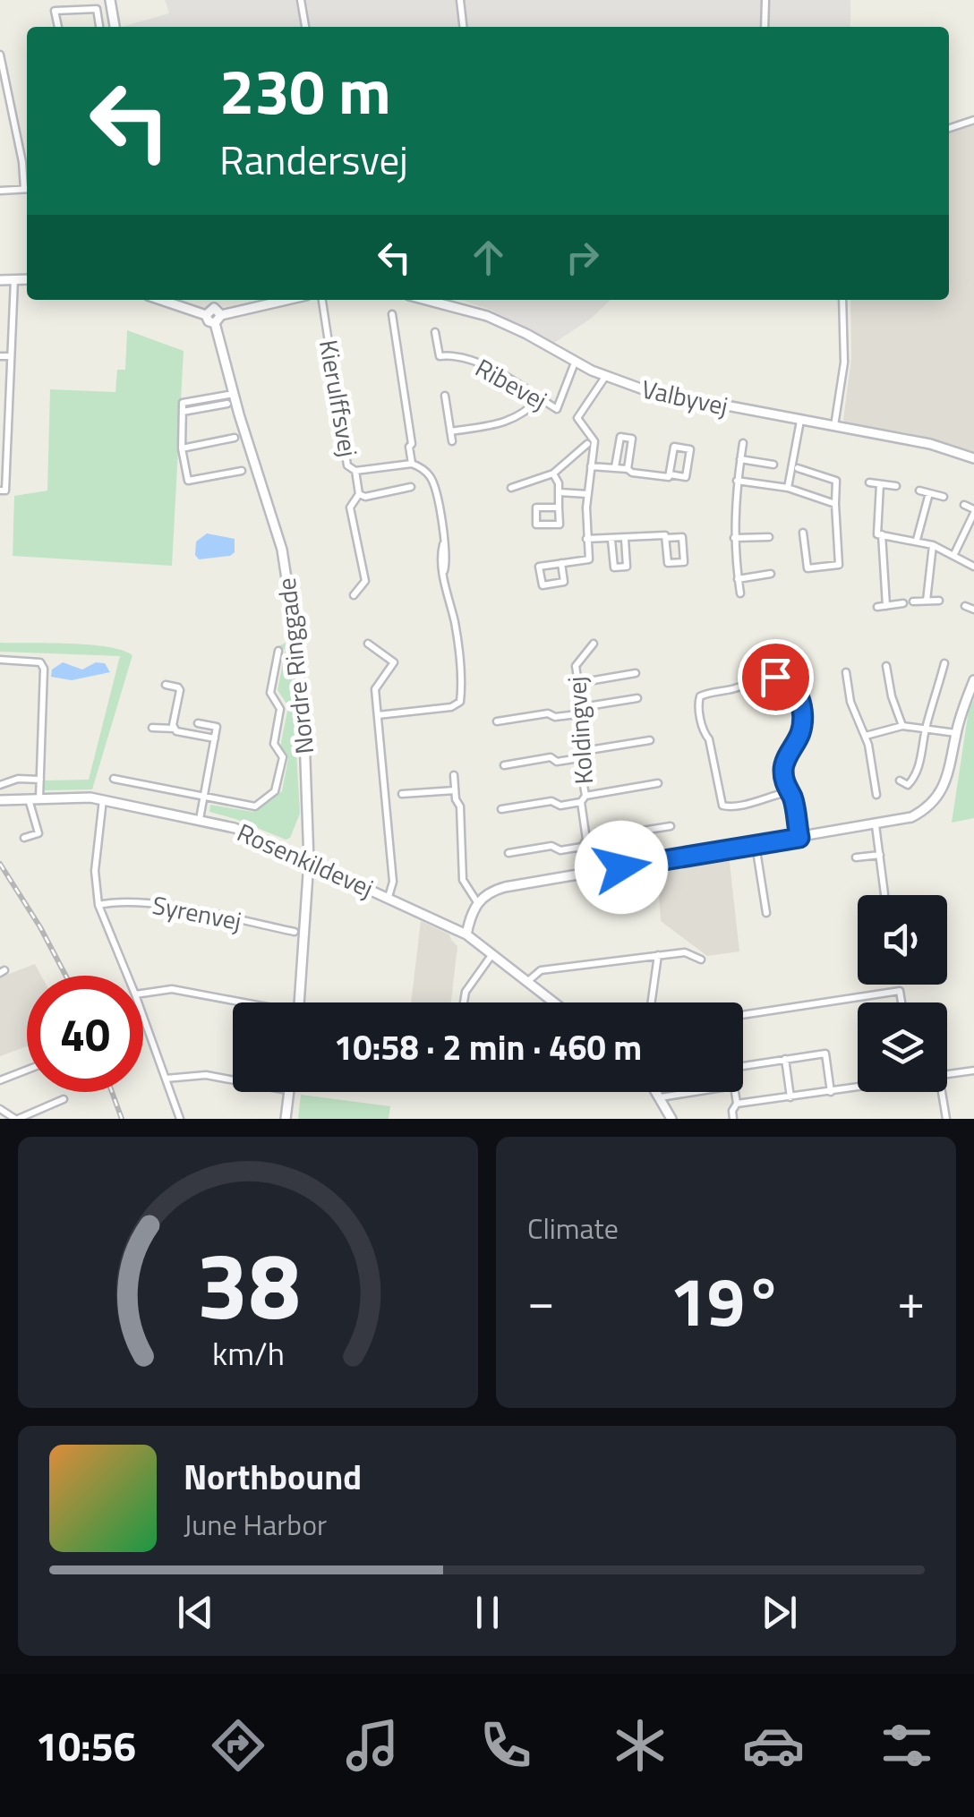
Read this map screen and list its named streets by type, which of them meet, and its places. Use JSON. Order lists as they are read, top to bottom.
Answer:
{
  "streets": {
    "street": [
      "Ribevej",
      "Valbyvej",
      "Kierulffsvej",
      "Nordre Ringgade",
      "Koldingvej",
      "Rosenkildevej",
      "Syrenvej"
    ]
  },
  "crossings": [
    ["Ribevej", "Valbyvej"],
    ["Nordre Ringgade", "Rosenkildevej"]
  ],
  "page": {
    "turn": ["230 m", "Randersvej"],
    "limit": "40",
    "trip": "10:58 · 2 min · 460 m",
    "tile": "Climate",
    "heat": ["−", "19°", "+"],
    "song": ["Northbound", "June Harbor"],
    "tabs": "10:56",
    "gauge": ["38", "km/h"]
  }
}
